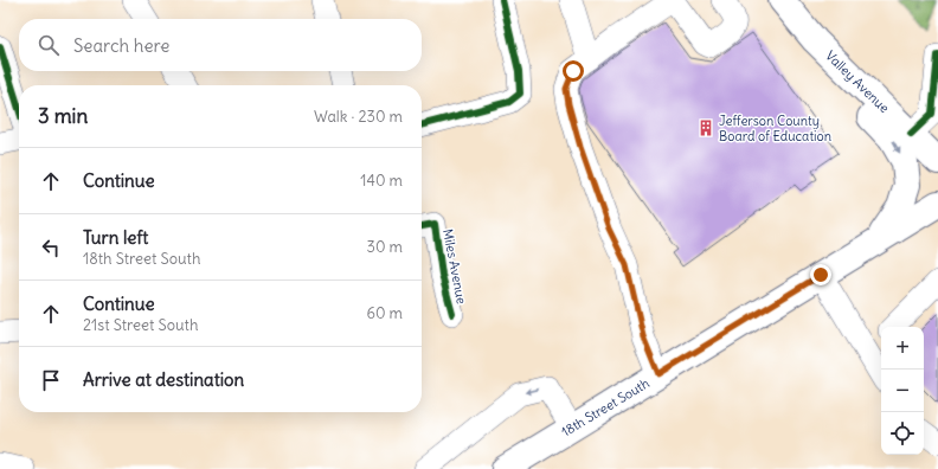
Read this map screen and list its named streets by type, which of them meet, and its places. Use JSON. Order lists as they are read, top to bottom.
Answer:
{
  "streets": {
    "main road": ["Valley Avenue", "18th Street South"],
    "street": ["Miles Avenue"]
  },
  "places": {
    "building": ["Jefferson County Board of Education"]
  },
  "page": {
    "search": "Search here",
    "heading": ["3 min", "Walk · 230 m"],
    "list": [
      ["Continue", "140 m"],
      ["Turn left", "18th Street South", "30 m"],
      ["Continue", "21st Street South", "60 m"],
      "Arrive at destination"
    ],
    "map_buttons": ["+", "−"]
  }
}
